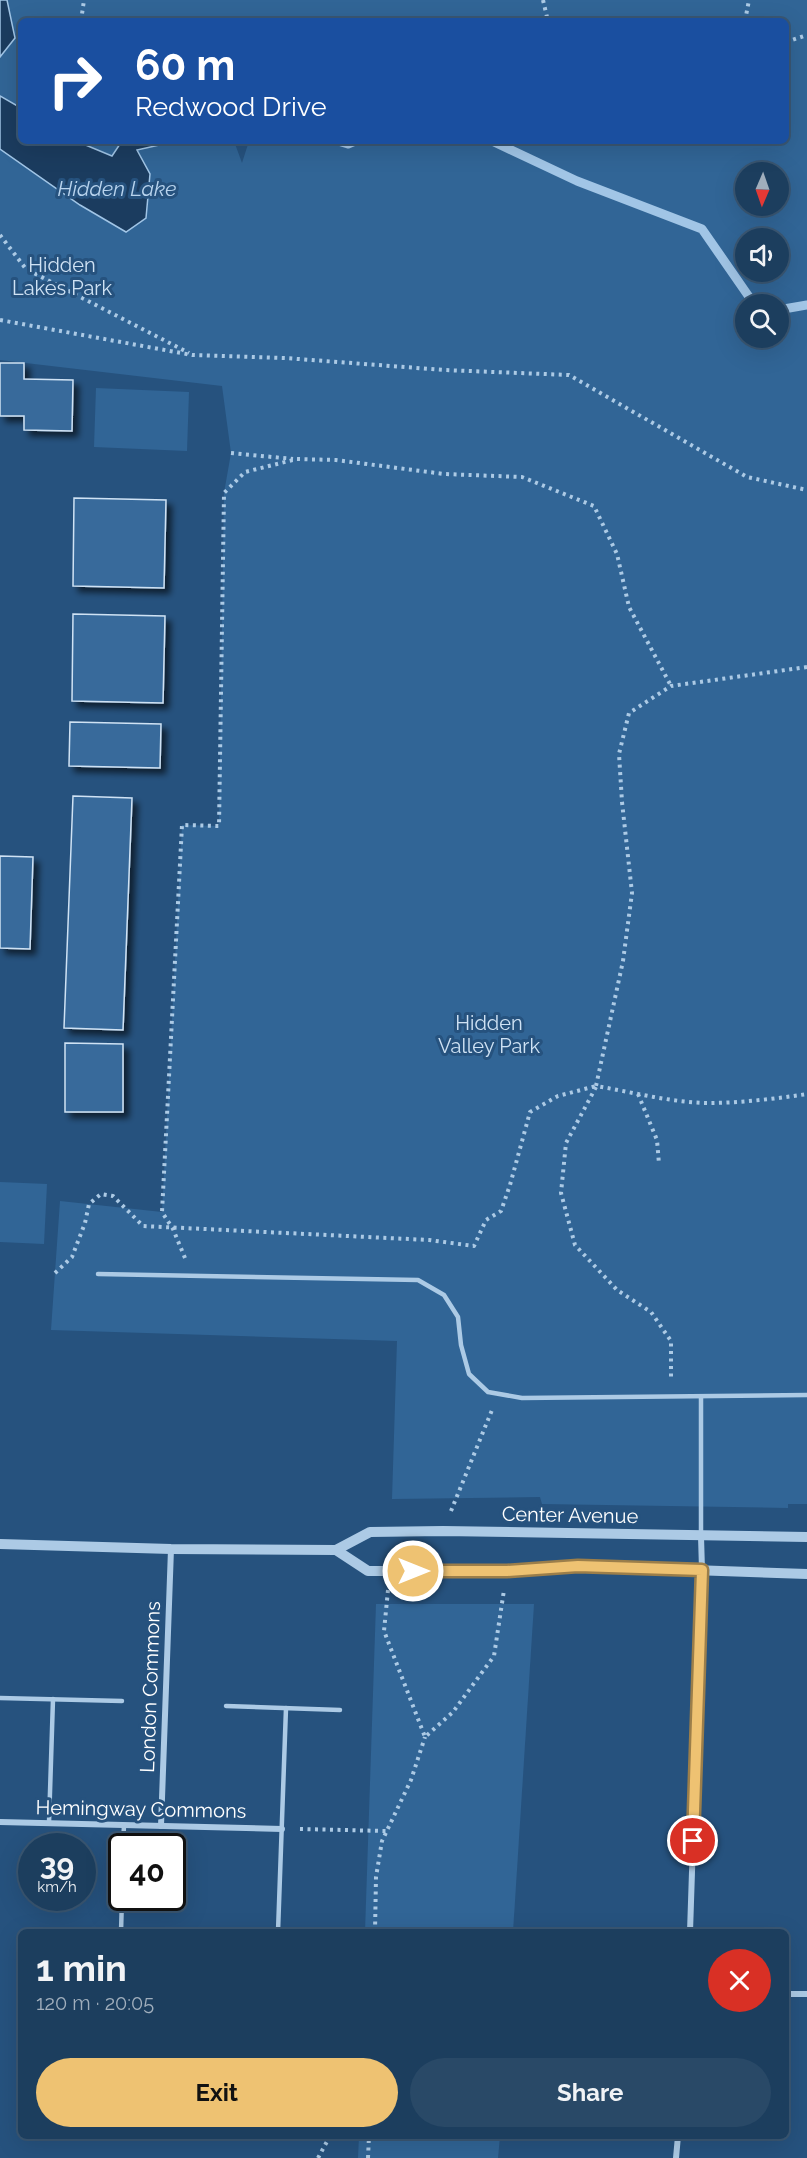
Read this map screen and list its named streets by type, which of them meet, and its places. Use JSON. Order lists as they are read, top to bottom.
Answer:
{
  "streets": {
    "street": ["Center Avenue", "London Commons", "Hemingway Commons"]
  },
  "crossings": [
    ["Center Avenue", "London Commons"],
    ["London Commons", "Hemingway Commons"]
  ],
  "water": ["Hidden Lake"],
  "parks": ["Hidden Lakes Park", "Hidden Valley Park"],
  "north": "bottom",
  "page": {
    "turn": ["60 m", "Redwood Drive"],
    "speed": "39 km/h",
    "limit": "40",
    "heading": ["1 min", "120 m · 20:05"],
    "buttons": ["Exit", "Share"]
  }
}
